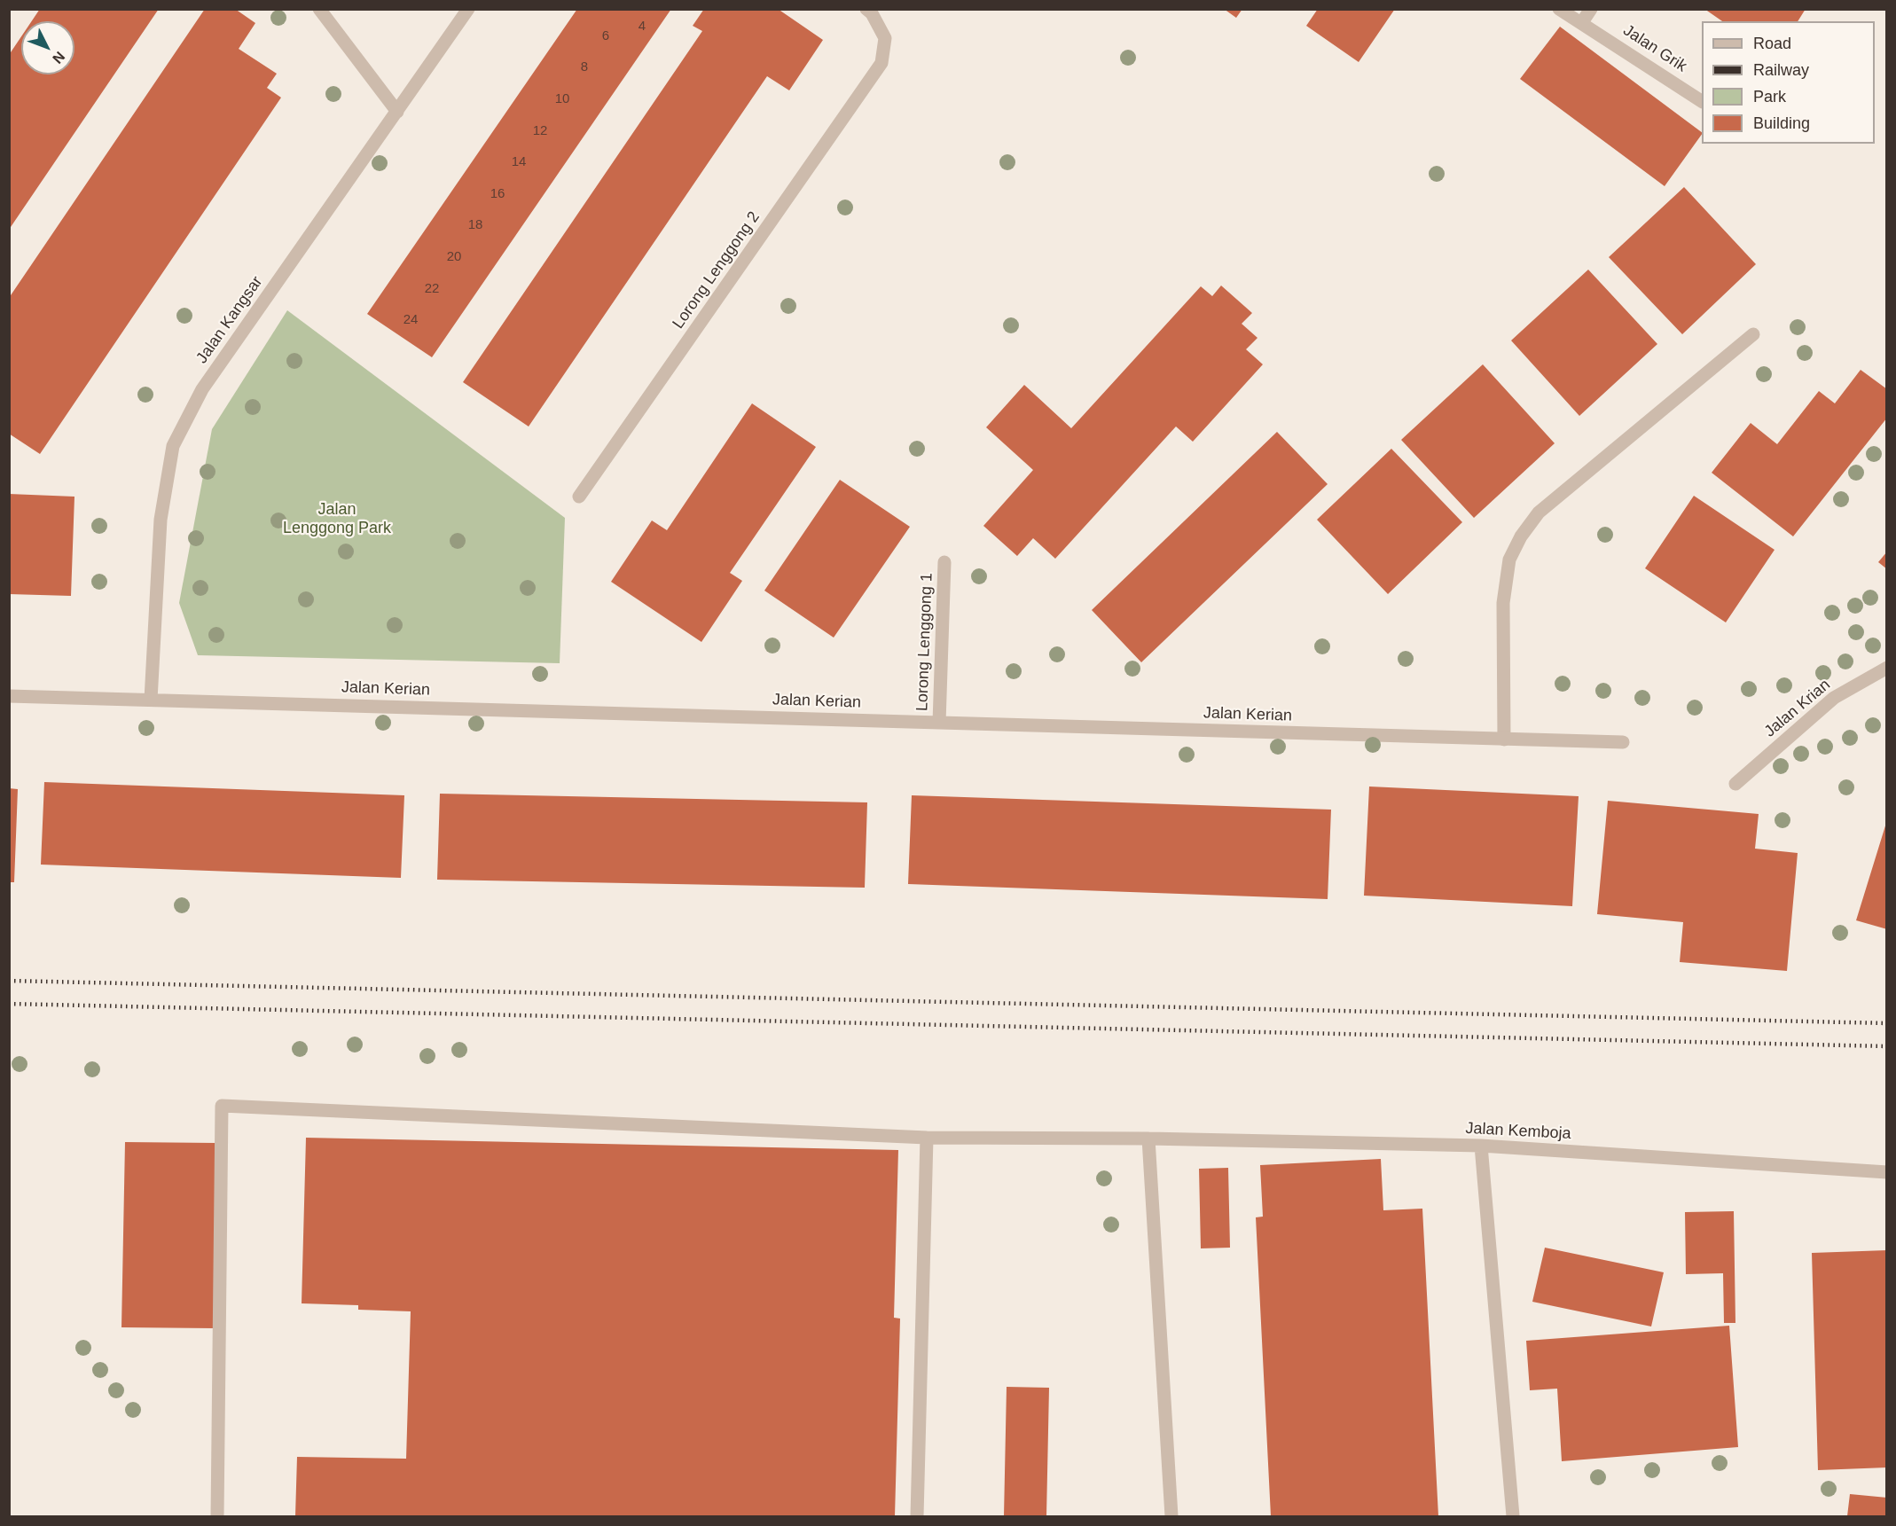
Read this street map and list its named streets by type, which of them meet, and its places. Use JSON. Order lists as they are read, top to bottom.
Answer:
{
  "streets": {
    "street": [
      "Jalan Grik",
      "Lorong Lenggong 2",
      "Jalan Kangsar",
      "Lorong Lenggong 1",
      "Jalan Kerian",
      "Jalan Krian",
      "Jalan Kemboja"
    ]
  },
  "crossings": [
    ["Jalan Kangsar", "Jalan Kerian"],
    ["Lorong Lenggong 1", "Jalan Kerian"]
  ],
  "parks": ["Jalan Lenggong Park"],
  "house_numbers": [
    "4",
    "6",
    "8",
    "10",
    "12",
    "14",
    "16",
    "18",
    "20",
    "22",
    "24"
  ],
  "legend": [
    "Road",
    "Railway",
    "Park",
    "Building"
  ],
  "north": "bottom right"
}
